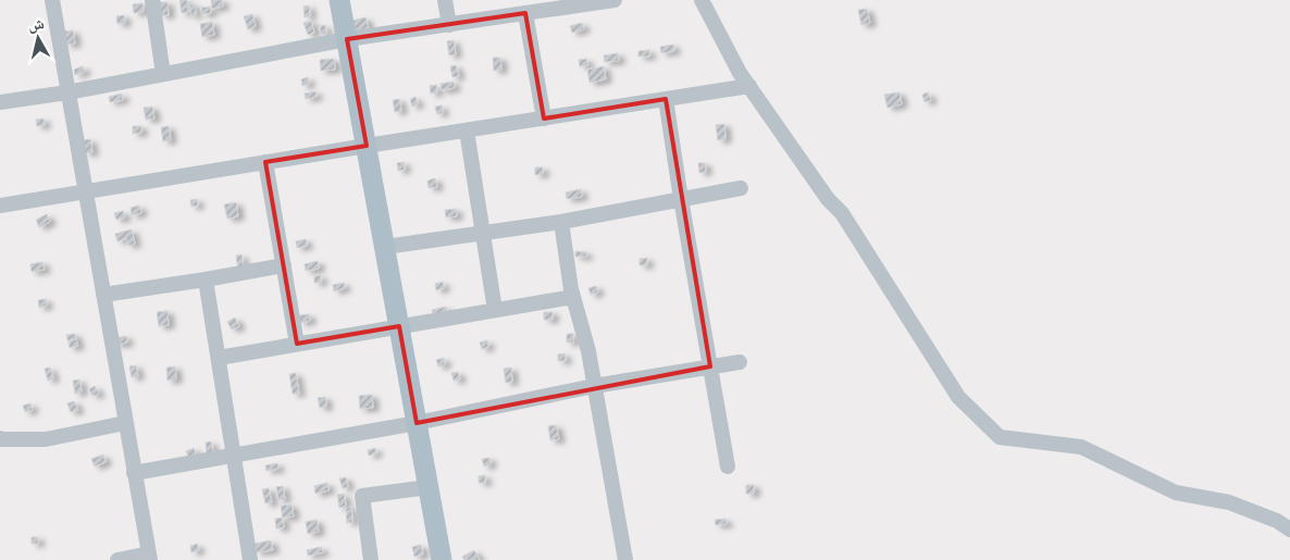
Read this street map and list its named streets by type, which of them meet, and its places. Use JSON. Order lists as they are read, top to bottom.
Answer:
{
  "north": "top"
}
